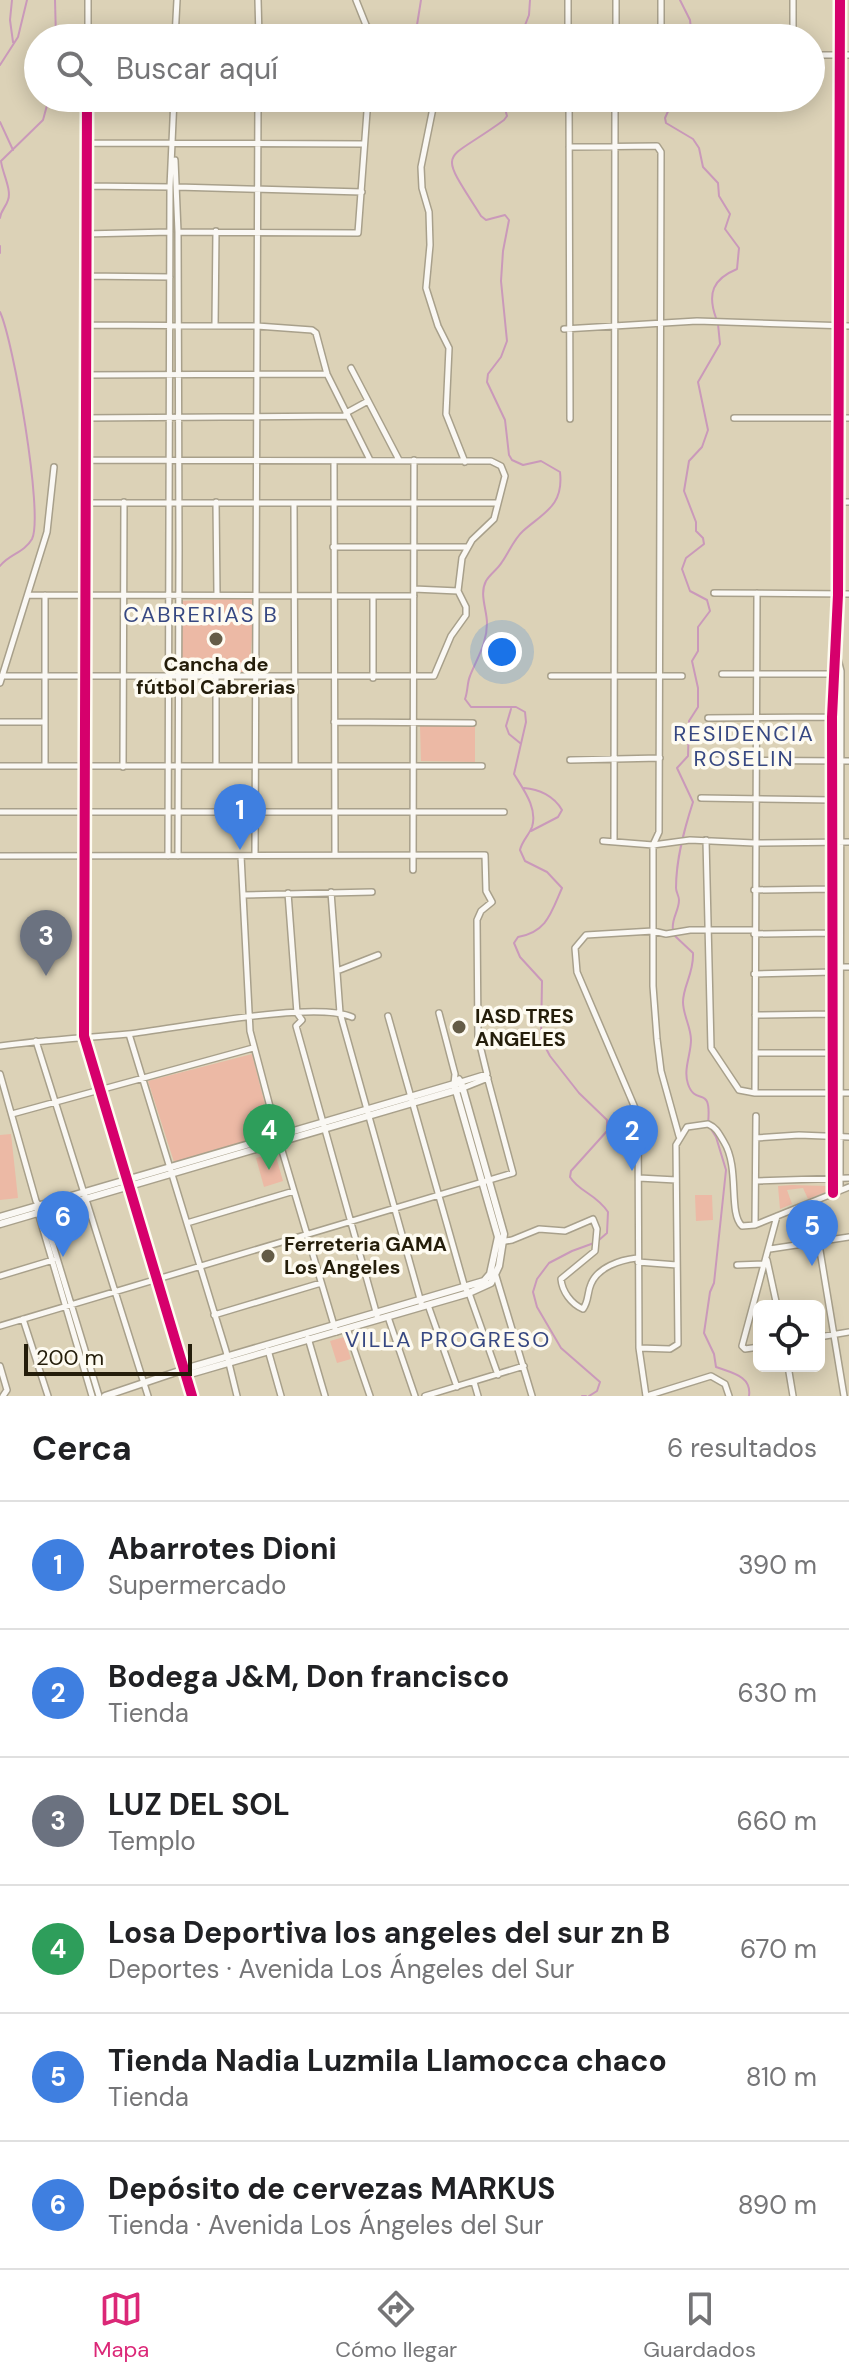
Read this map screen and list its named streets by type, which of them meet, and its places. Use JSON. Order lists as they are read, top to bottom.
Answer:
{
  "districts": ["CABRERIAS B", "RESIDENCIA ROSELIN", "VILLA PROGRESO"],
  "places": ["Cancha de fútbol Cabrerias", "IASD TRES ANGELES", "Ferreteria GAMA Los Angeles"],
  "scale_bar": "200 m",
  "page": {
    "search": "Buscar aquí",
    "pins": [
      "1",
      "3",
      "4",
      "2",
      "6",
      "5"
    ],
    "scale": "200 m",
    "heading": ["Cerca", "6 resultados"],
    "list": [
      {
        "mark": "1",
        "name": "Abarrotes Dioni",
        "note": "Supermercado",
        "value": "390 m"
      },
      {
        "mark": "2",
        "name": "Bodega J&M, Don francisco",
        "note": "Tienda",
        "value": "630 m"
      },
      {
        "mark": "3",
        "name": "LUZ DEL SOL",
        "note": "Templo",
        "value": "660 m"
      },
      {
        "mark": "4",
        "name": "Losa Deportiva los angeles del sur zn B",
        "note": "Deportes · Avenida Los Ángeles del Sur",
        "value": "670 m"
      },
      {
        "mark": "5",
        "name": "Tienda Nadia Luzmila Llamocca chaco",
        "note": "Tienda",
        "value": "810 m"
      },
      {
        "mark": "6",
        "name": "Depósito de cervezas MARKUS",
        "note": "Tienda · Avenida Los Ángeles del Sur",
        "value": "890 m"
      }
    ],
    "nav": ["Mapa", "Cómo llegar", "Guardados"]
  }
}
